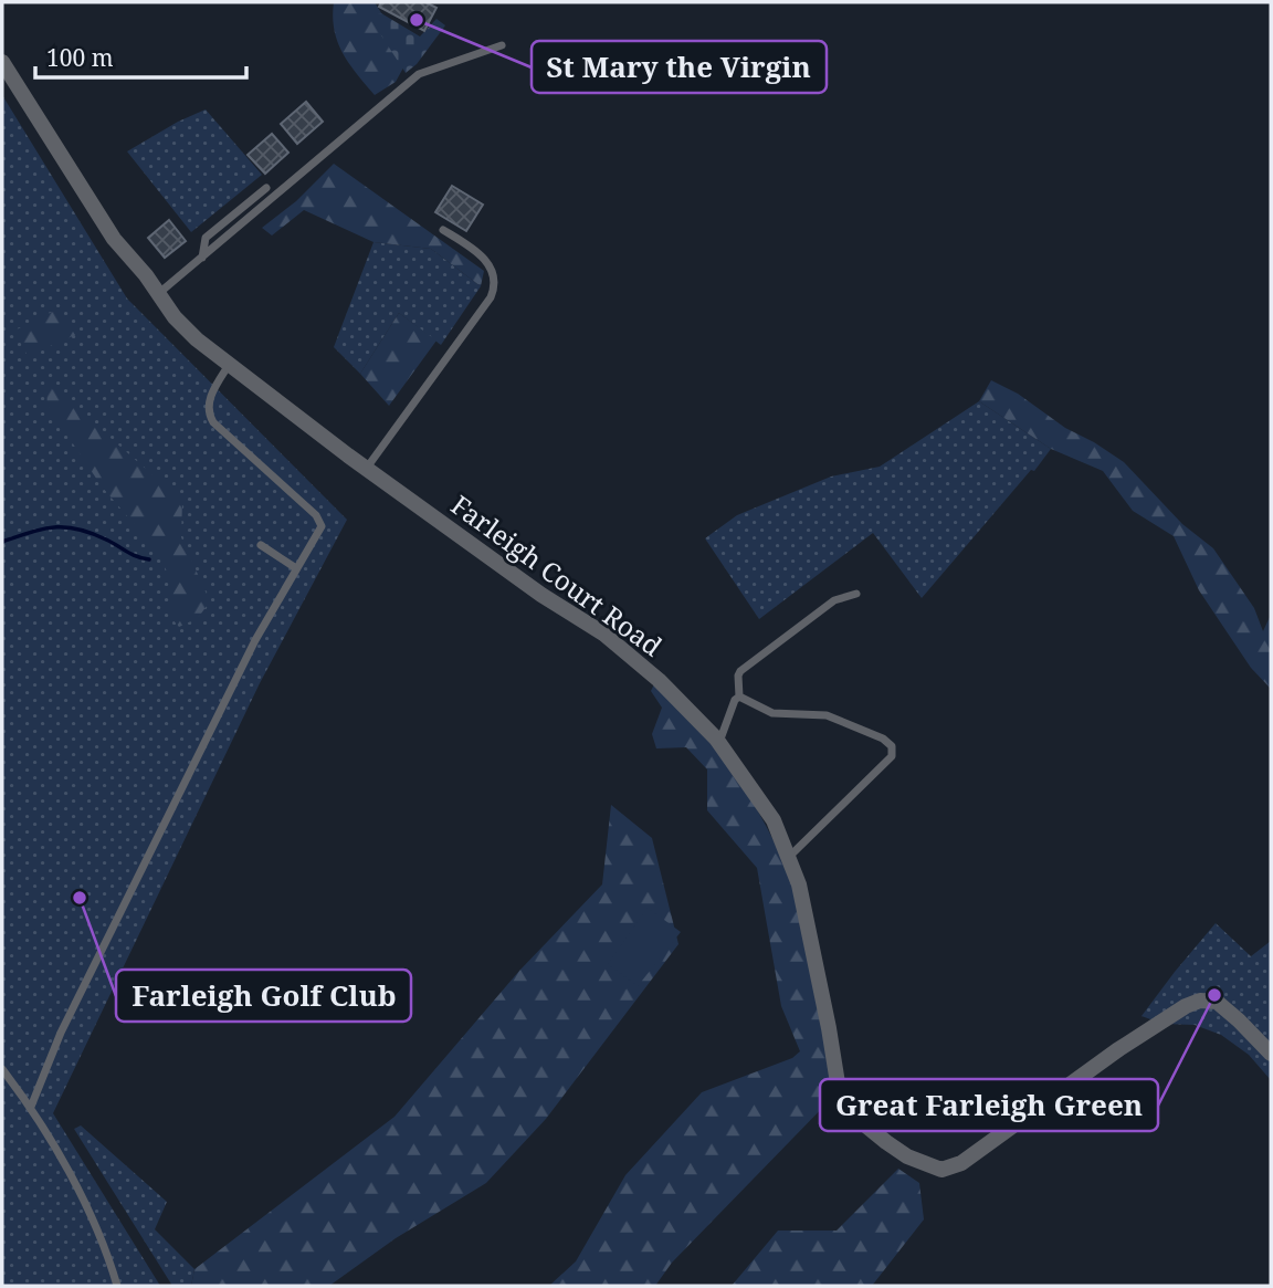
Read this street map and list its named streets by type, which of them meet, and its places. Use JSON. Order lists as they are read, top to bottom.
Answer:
{
  "streets": {
    "street": ["Farleigh Court Road"]
  },
  "places": ["St Mary the Virgin", "Farleigh Golf Club", "Great Farleigh Green"],
  "scale_bar": "100 m"
}
